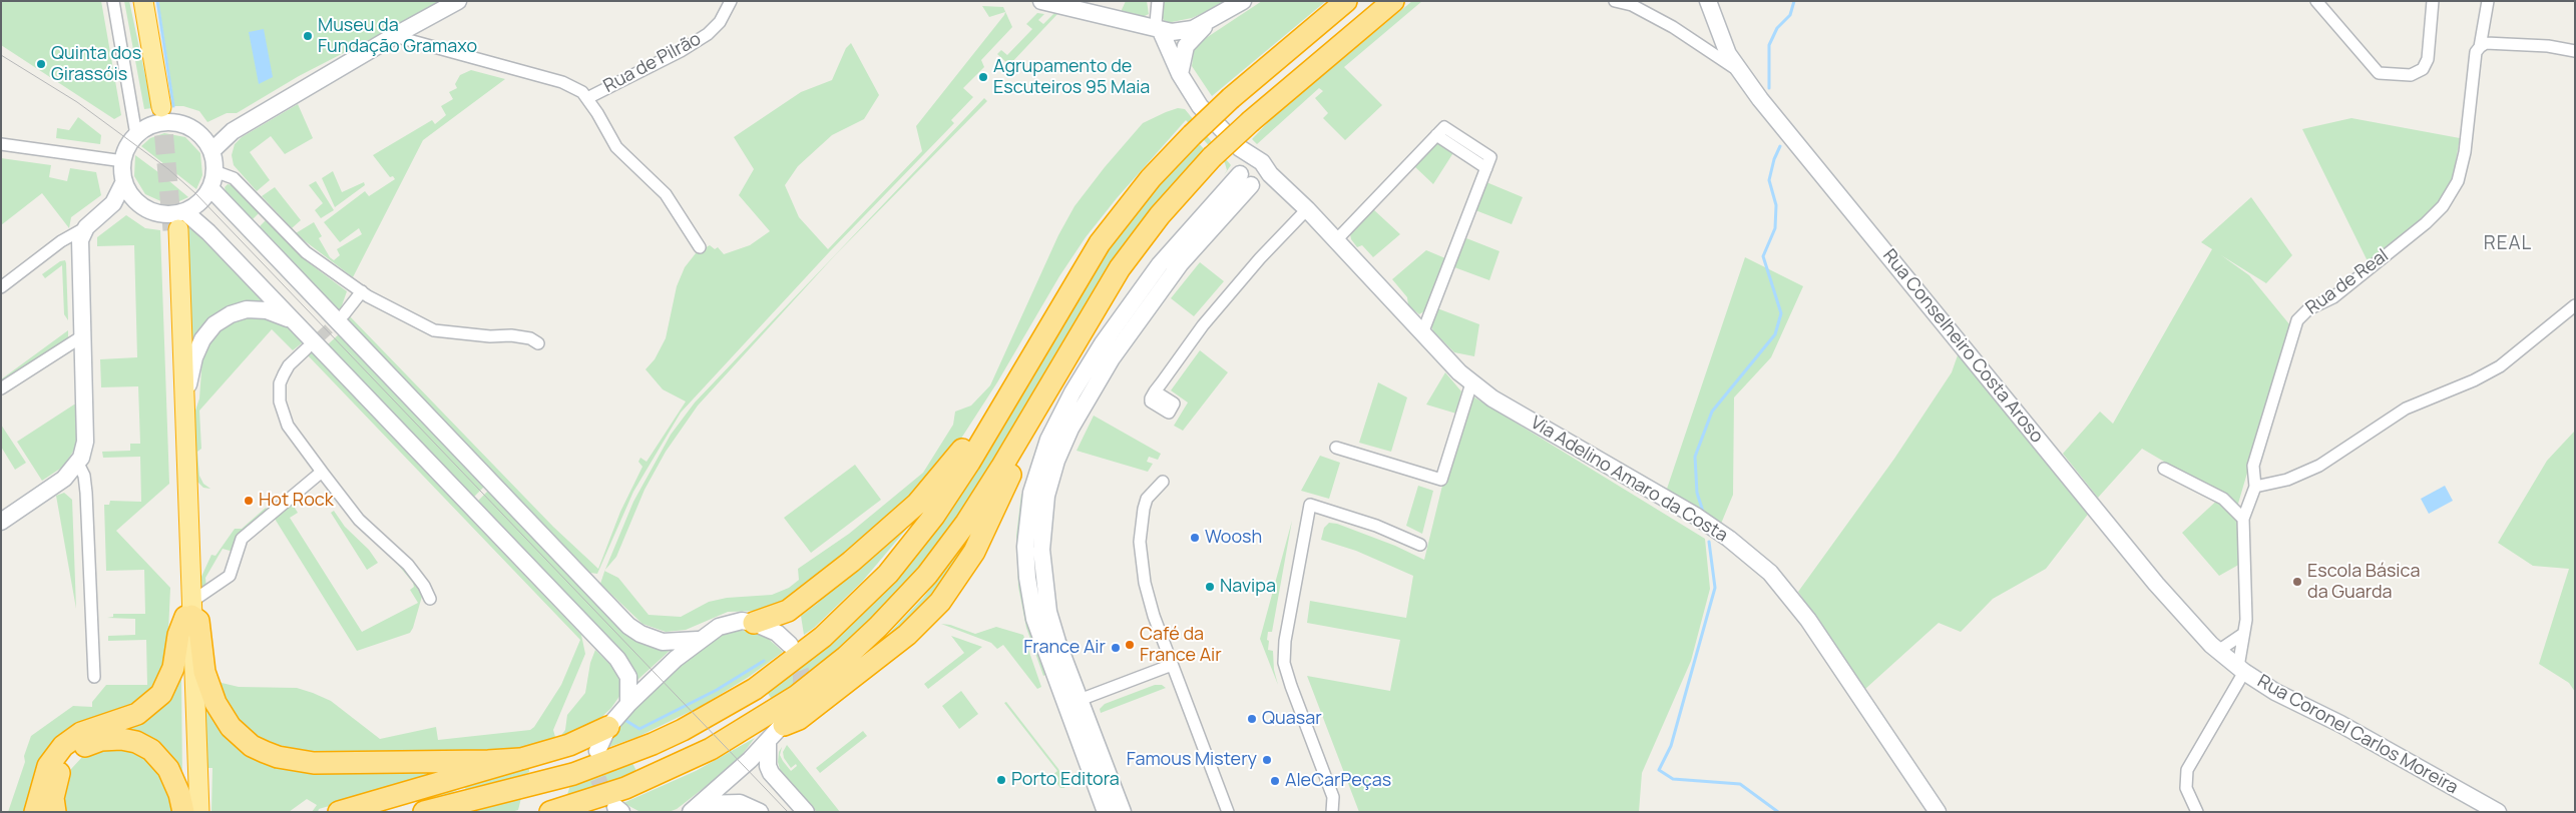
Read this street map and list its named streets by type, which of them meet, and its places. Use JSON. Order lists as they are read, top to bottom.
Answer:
{
  "streets": {
    "main road": ["Rua Conselheiro Costa Aroso", "Via Adelino Amaro da Costa", "Rua Coronel Carlos Moreira"],
    "street": ["Rua de Pilrão", "Rua de Real"]
  },
  "crossings": [
    ["Rua de Real", "Rua Conselheiro Costa Aroso"],
    ["Rua de Real", "Rua Coronel Carlos Moreira"],
    ["Rua Conselheiro Costa Aroso", "Rua Coronel Carlos Moreira"]
  ],
  "districts": ["REAL"],
  "places": [
    "Museu da Fundação Gramaxo",
    "Quinta dos Girassóis",
    "Agrupamento de Escuteiros 95 Maia",
    "Hot Rock",
    "Woosh",
    "Escola Básica da Guarda",
    "Navipa",
    "Café da France Air",
    "France Air",
    "Quasar",
    "Famous Mistery",
    "Porto Editora",
    "AleCarPeças"
  ]
}
